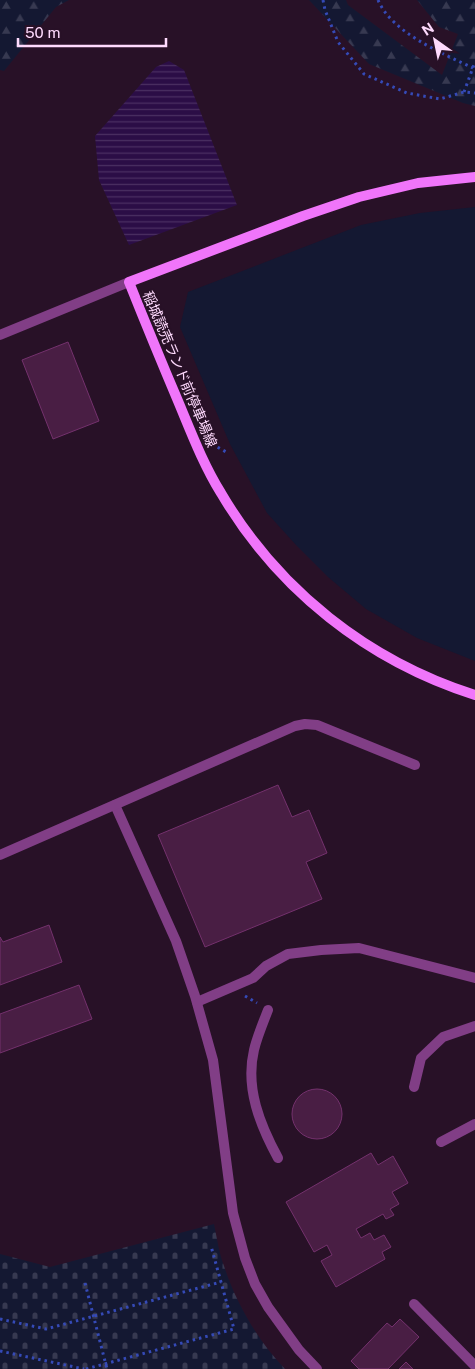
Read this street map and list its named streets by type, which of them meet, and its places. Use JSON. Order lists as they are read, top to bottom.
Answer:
{
  "streets": {
    "main road": ["稲城読売ランド前停車場線"]
  },
  "scale_bar": "50 m",
  "north": "top left"
}
